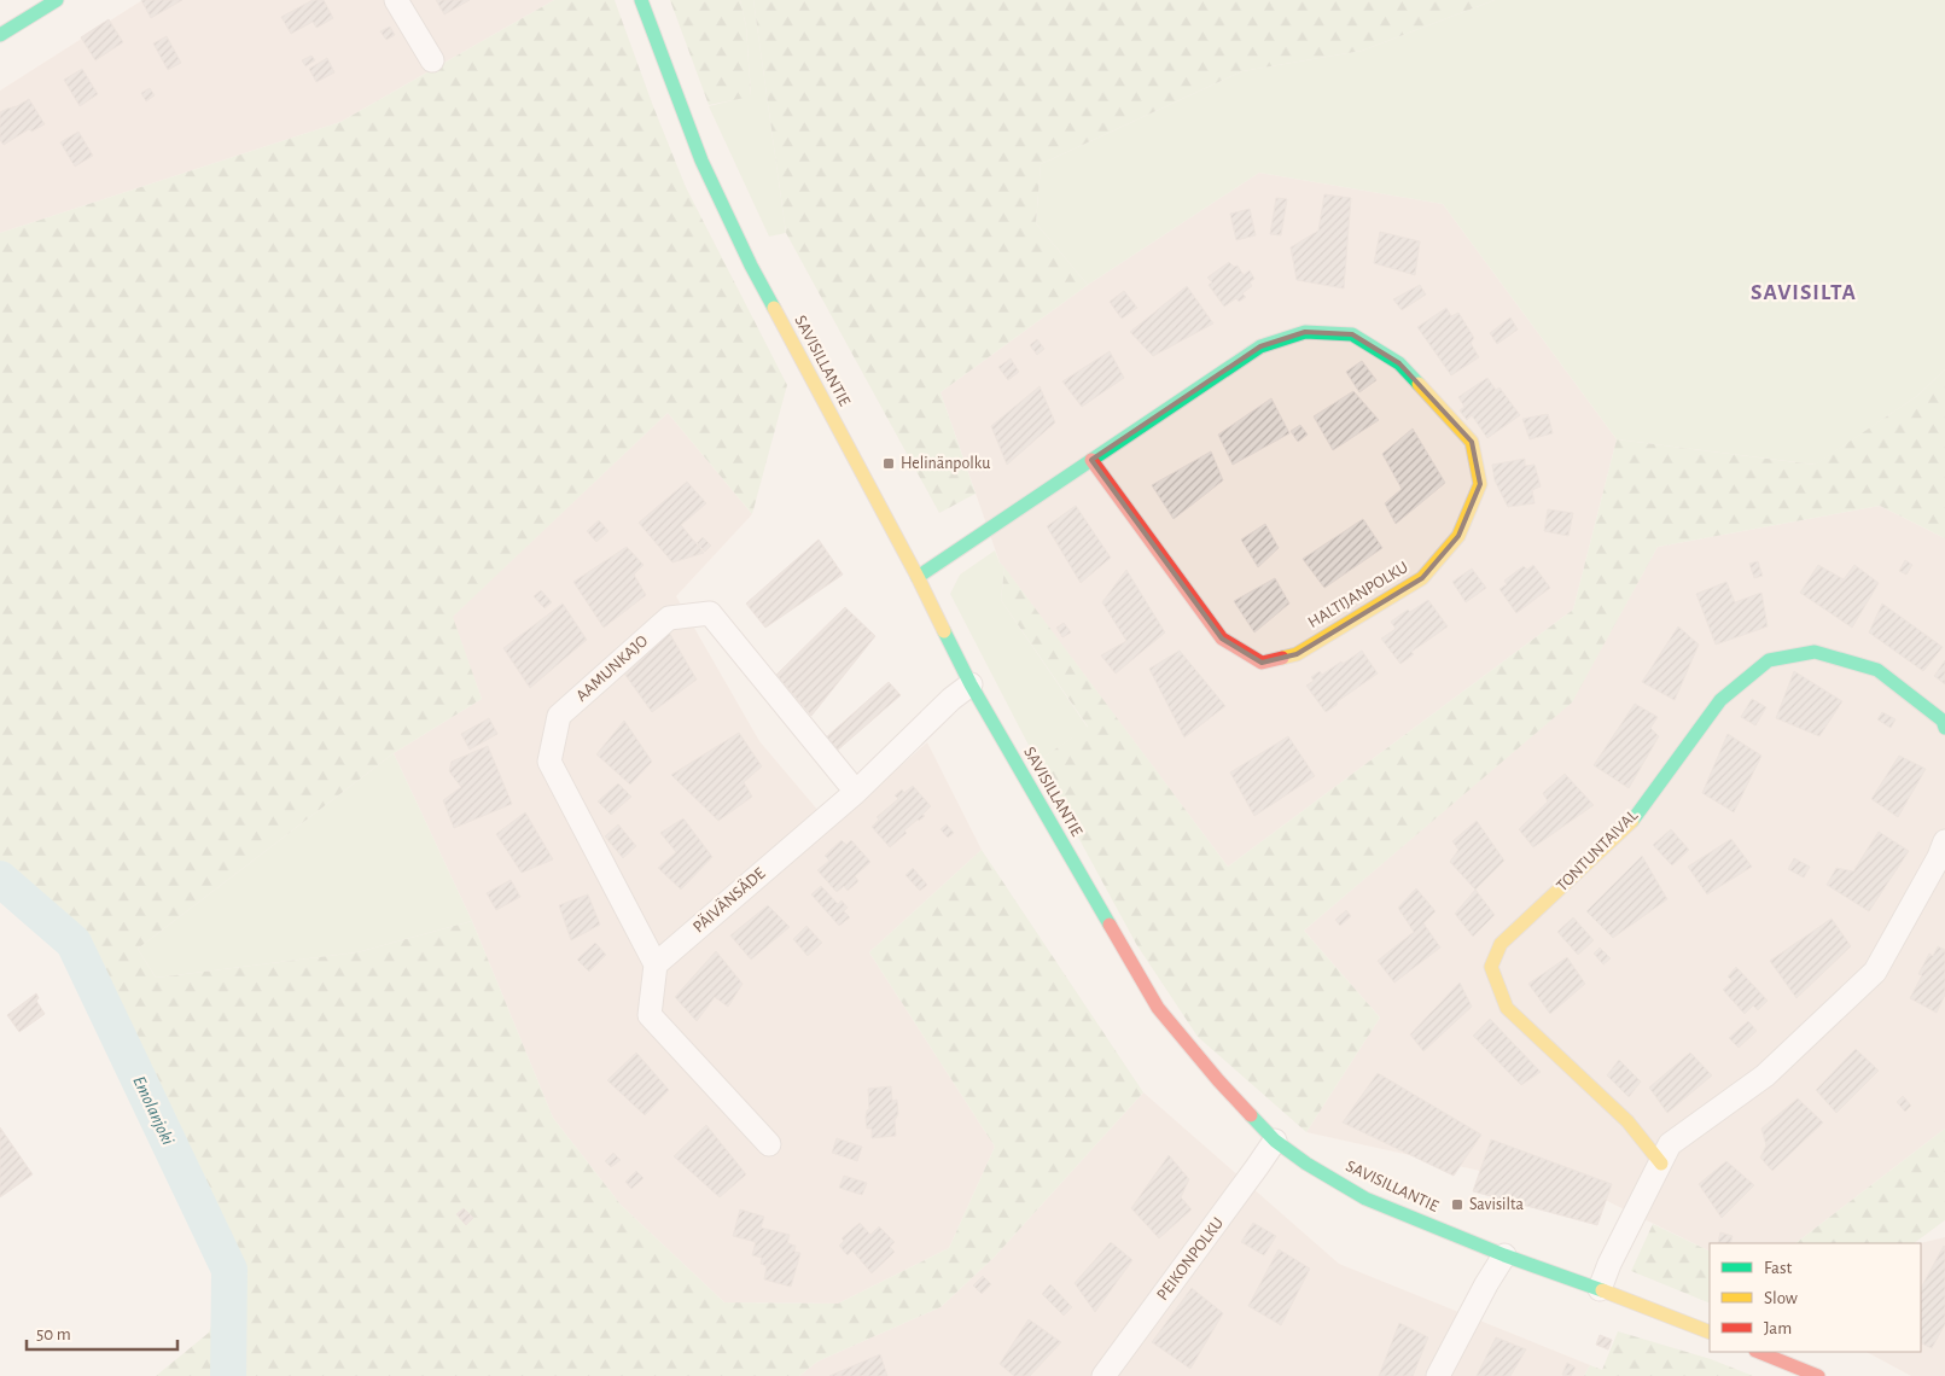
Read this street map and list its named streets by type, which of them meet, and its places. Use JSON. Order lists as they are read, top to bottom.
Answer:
{
  "streets": {
    "street": [
      "SAVISILLANTIE",
      "HALTIJANPOLKU",
      "AAMUNKAJO",
      "TONTUNTAIVAL",
      "PÄIVÄNSÄDE",
      "PEIKONPOLKU"
    ]
  },
  "crossings": [
    ["SAVISILLANTIE", "HALTIJANPOLKU"],
    ["SAVISILLANTIE", "PÄIVÄNSÄDE"],
    ["SAVISILLANTIE", "PEIKONPOLKU"],
    ["AAMUNKAJO", "PÄIVÄNSÄDE"]
  ],
  "districts": ["SAVISILTA"],
  "water": ["Emolanjoki"],
  "places": {
    "transit": ["Helinänpolku", "Savisilta"]
  },
  "legend": ["Fast", "Slow", "Jam"],
  "scale_bar": "50 m"
}
